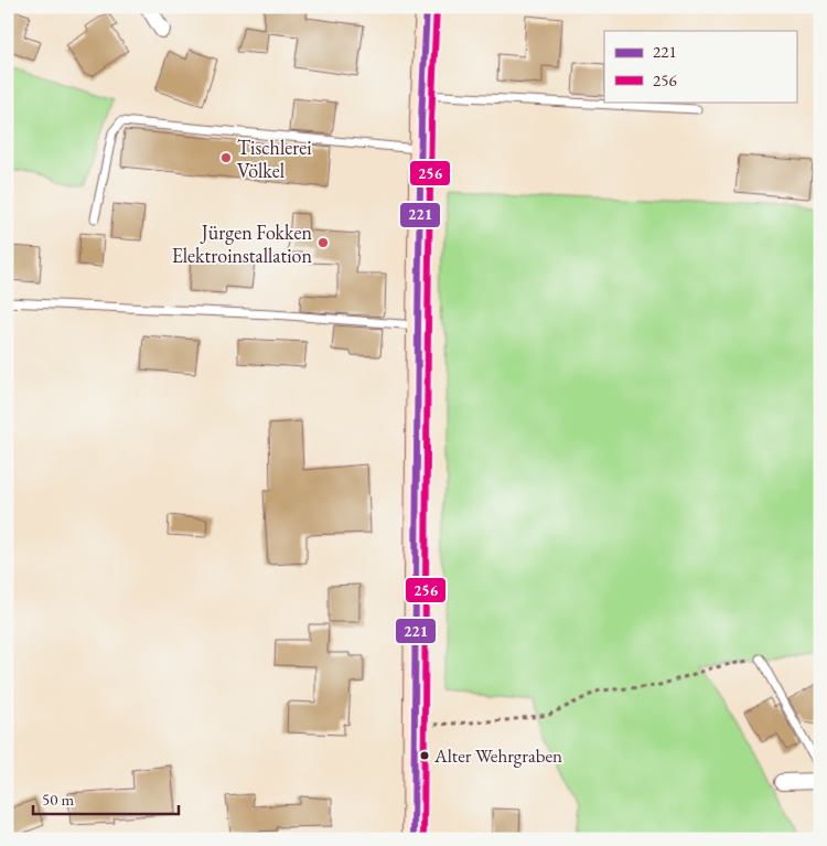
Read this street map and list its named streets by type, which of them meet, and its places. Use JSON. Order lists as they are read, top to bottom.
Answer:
{
  "places": ["Tischlerei Völkel", "Jürgen Fokken Elektroinstallation", "Alter Wehrgraben"],
  "lines": ["transit line 221", "transit line 256"],
  "legend": ["221", "256"],
  "scale_bar": "50 m"
}
